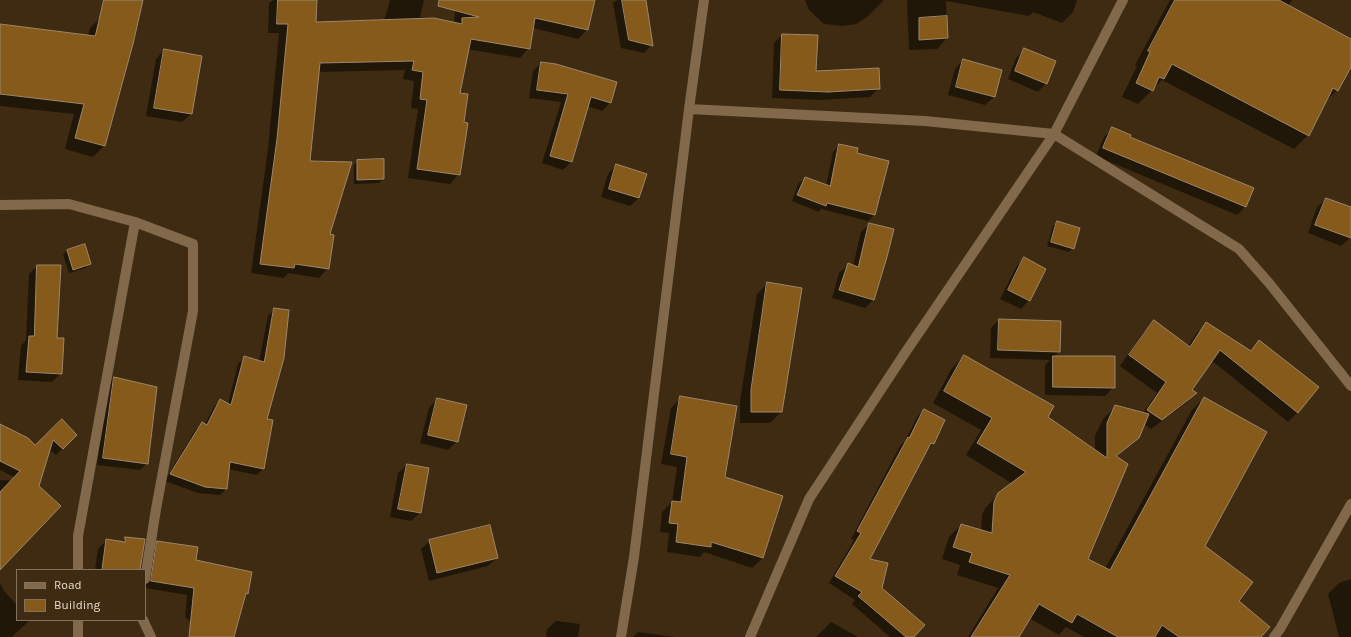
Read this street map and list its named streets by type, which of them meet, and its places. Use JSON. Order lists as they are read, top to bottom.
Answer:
{
  "legend": ["Road", "Building"]
}
